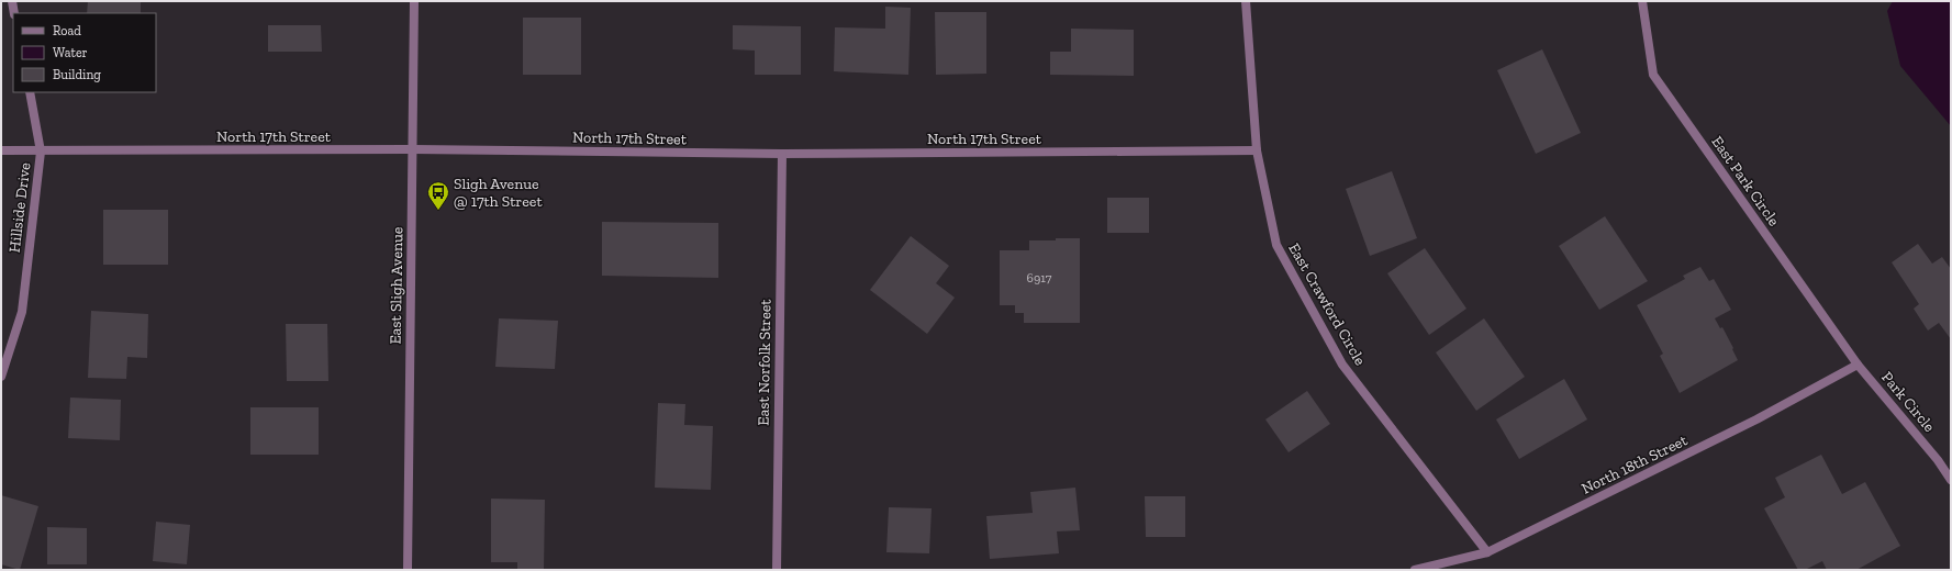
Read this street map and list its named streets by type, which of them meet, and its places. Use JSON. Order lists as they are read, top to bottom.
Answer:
{
  "streets": {
    "street": [
      "North 17th Street",
      "East Park Circle",
      "Hillside Drive",
      "East Sligh Avenue",
      "East Crawford Circle",
      "East Norfolk Street",
      "Park Circle",
      "North 18th Street"
    ]
  },
  "crossings": [
    ["North 17th Street", "Hillside Drive"],
    ["North 17th Street", "East Sligh Avenue"],
    ["North 17th Street", "East Crawford Circle"],
    ["North 17th Street", "East Norfolk Street"],
    ["East Park Circle", "Park Circle"],
    ["East Park Circle", "North 18th Street"],
    ["East Crawford Circle", "North 18th Street"],
    ["Park Circle", "North 18th Street"]
  ],
  "places": {
    "bus stop": ["Sligh Avenue @ 17th Street"]
  },
  "house_numbers": ["6917"],
  "legend": ["Road", "Water", "Building"]
}
